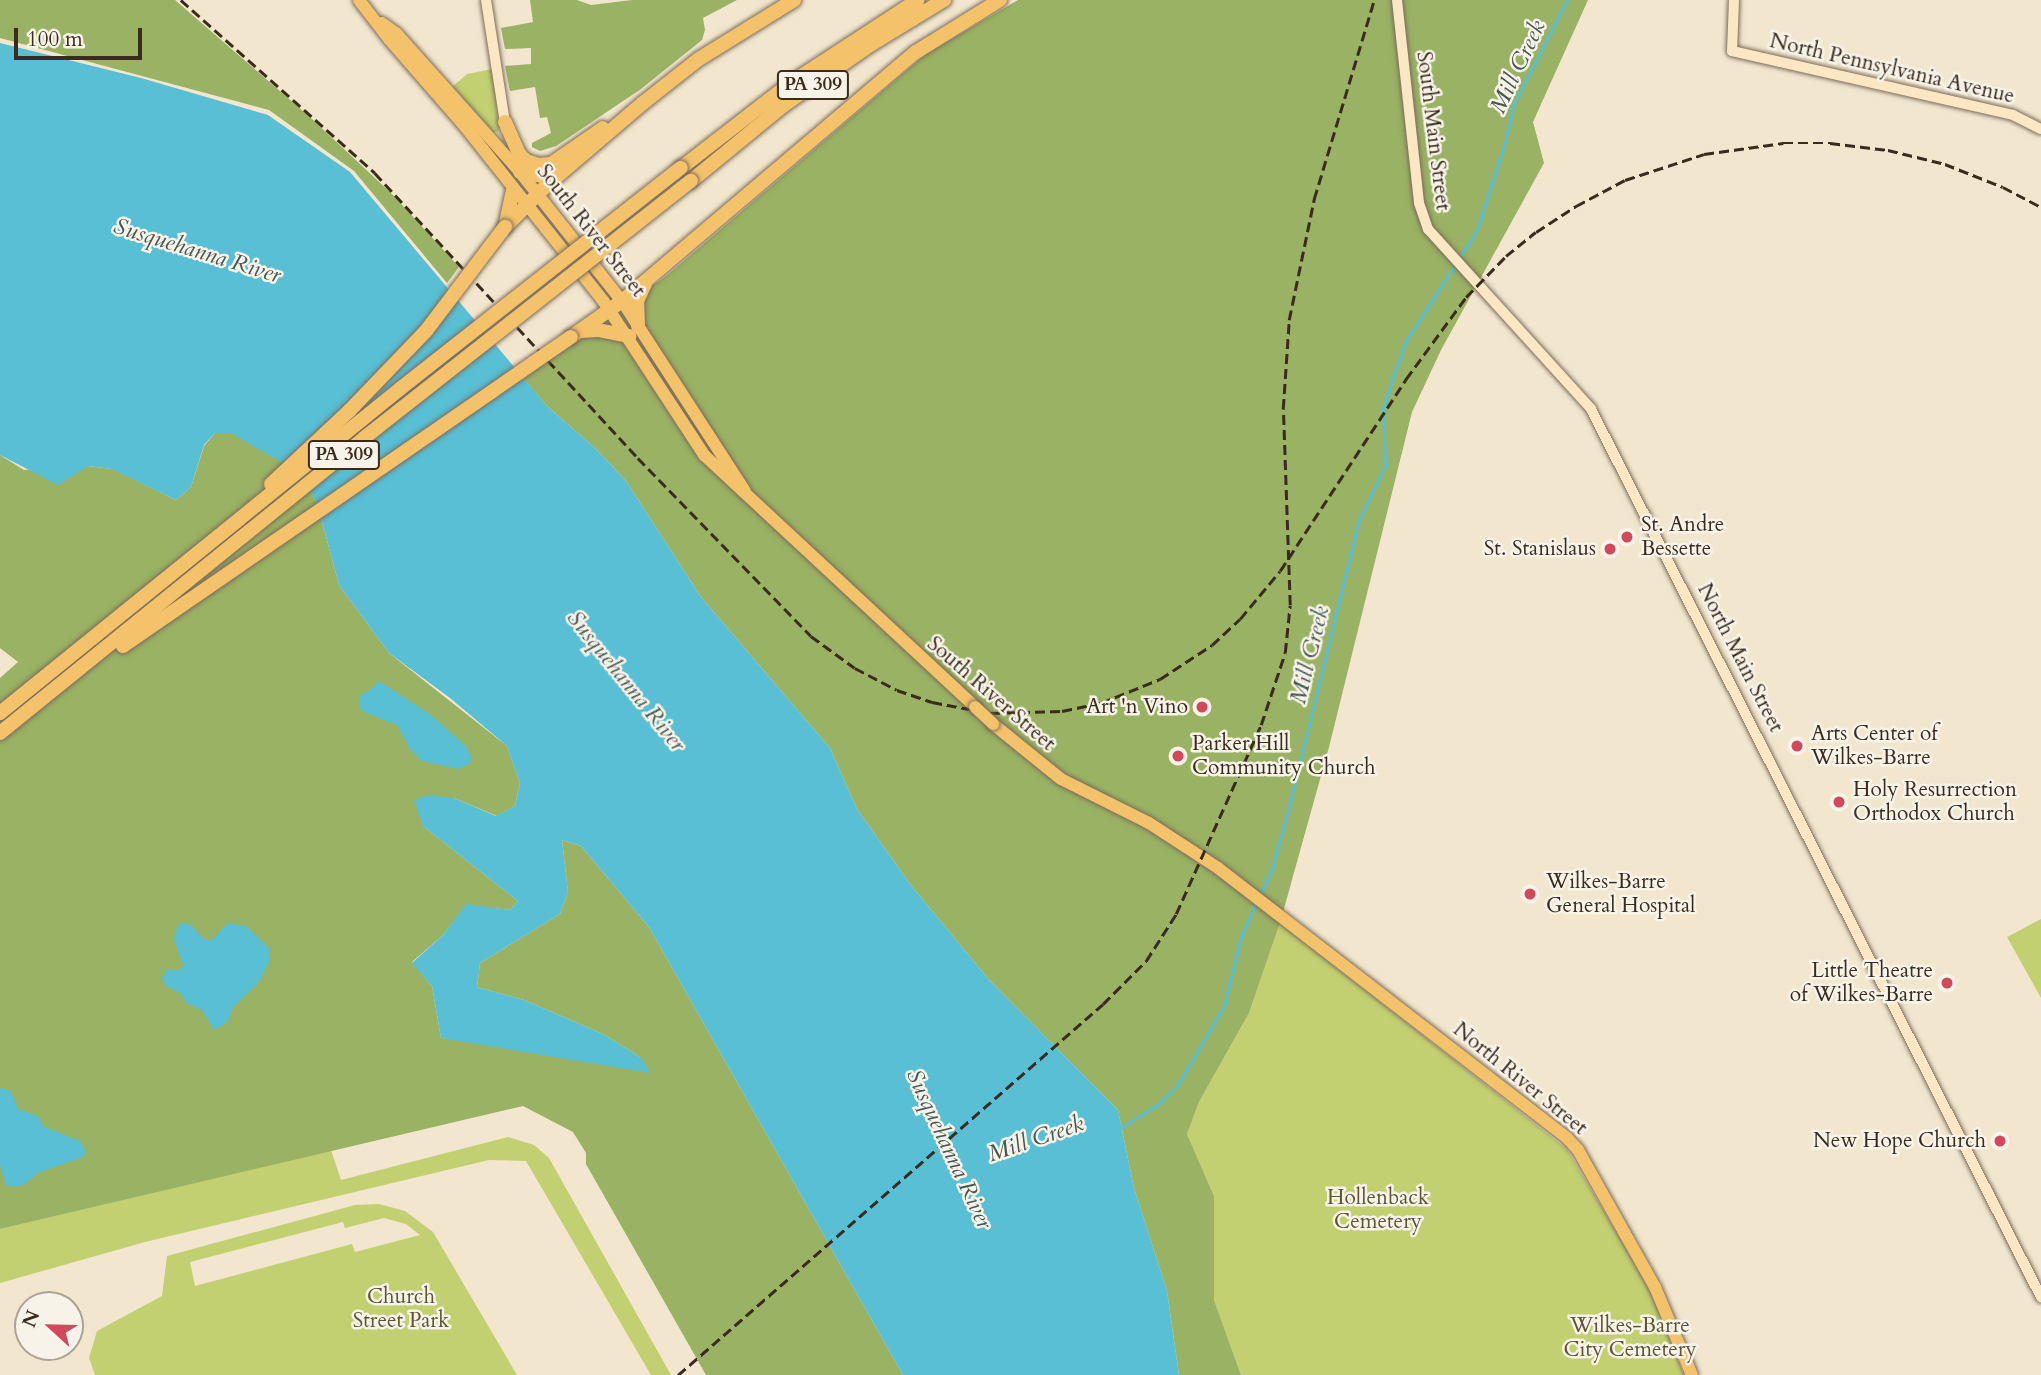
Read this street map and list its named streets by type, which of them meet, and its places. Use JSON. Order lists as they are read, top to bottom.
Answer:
{
  "streets": {
    "highway": ["PA 309"],
    "main road": [
      "North Pennsylvania Avenue",
      "South Main Street",
      "South River Street",
      "North Main Street",
      "North River Street"
    ]
  },
  "crossings": [
    ["South Main Street", "North Main Street"],
    ["South River Street", "North River Street"]
  ],
  "water": ["Mill Creek", "Susquehanna River"],
  "parks": ["Hollenback Cemetery", "Church Street Park", "Wilkes-Barre City Cemetery"],
  "places": [
    "St. Andre Bessette",
    "St. Stanislaus",
    "Art 'n Vino",
    "Arts Center of Wilkes-Barre",
    "Parker Hill Community Church",
    "Holy Resurrection Orthodox Church",
    "Wilkes-Barre General Hospital",
    "Little Theatre of Wilkes-Barre",
    "New Hope Church"
  ],
  "scale_bar": "100 m",
  "north": "left"
}
